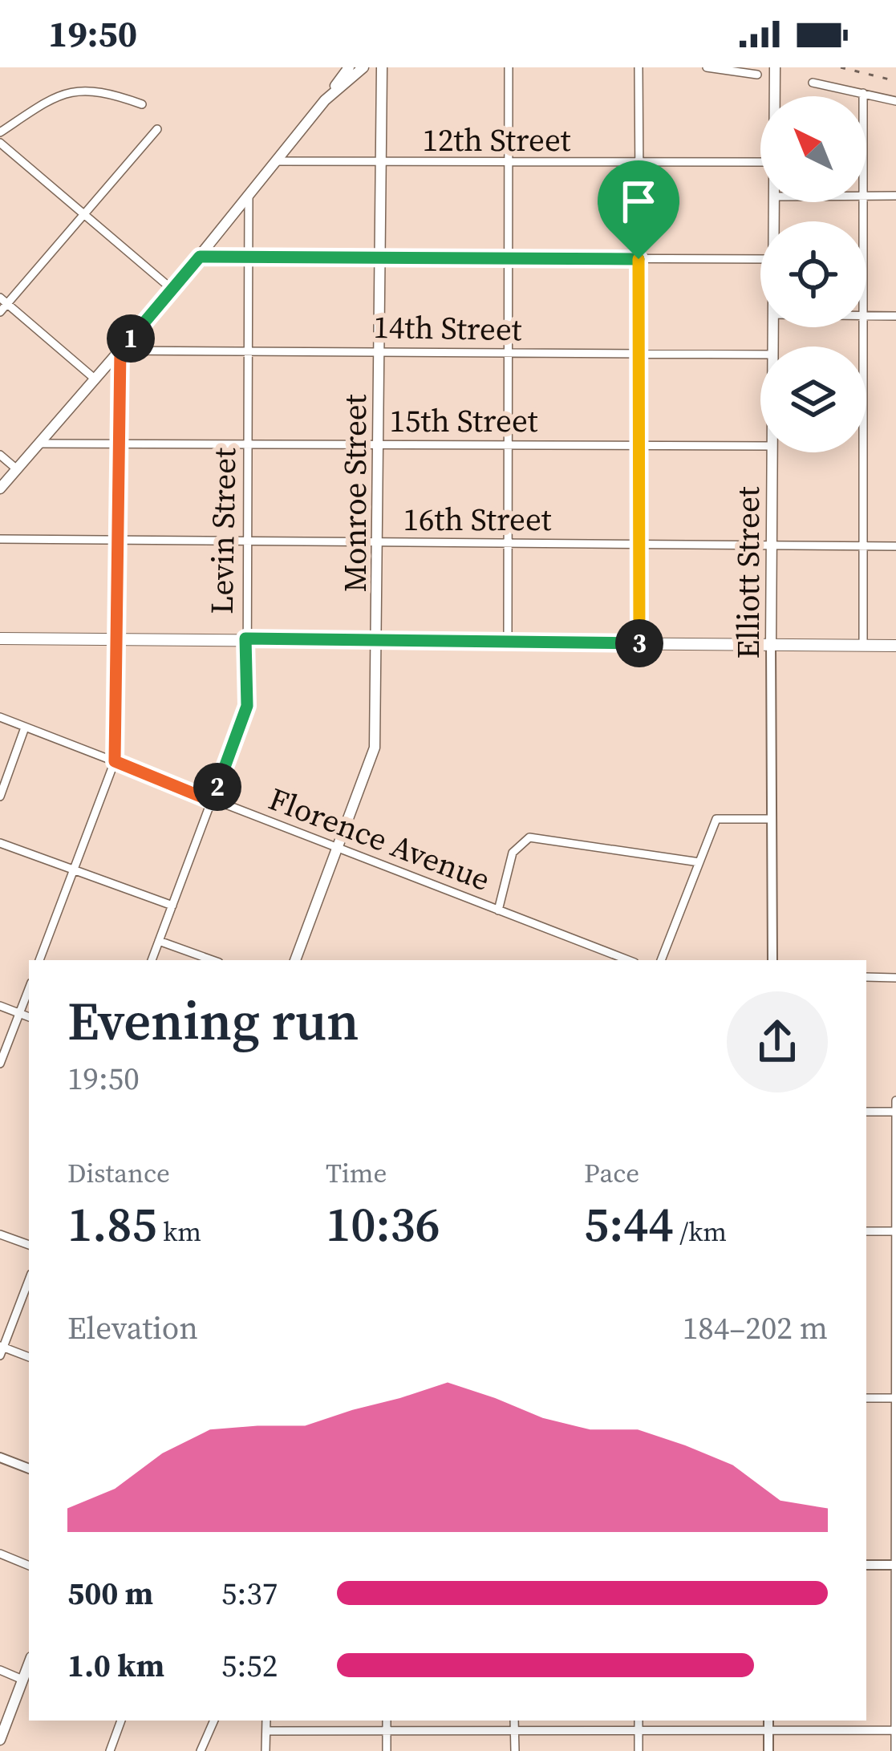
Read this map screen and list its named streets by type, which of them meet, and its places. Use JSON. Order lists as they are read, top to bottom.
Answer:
{
  "streets": {
    "main road": ["Monroe Street", "Elliott Street"],
    "street": [
      "12th Street",
      "14th Street",
      "15th Street",
      "16th Street",
      "Levin Street",
      "Florence Avenue"
    ]
  },
  "crossings": [
    ["12th Street", "Monroe Street"],
    ["14th Street", "Monroe Street"],
    ["14th Street", "Levin Street"],
    ["15th Street", "Monroe Street"],
    ["15th Street", "Levin Street"],
    ["Monroe Street", "16th Street"],
    ["Monroe Street", "Florence Avenue"],
    ["16th Street", "Levin Street"],
    ["16th Street", "Elliott Street"],
    ["Levin Street", "Florence Avenue"]
  ],
  "north": "top left",
  "page": {
    "status": "19:50",
    "pins": ["1", "3", "2"],
    "heading": ["Evening run", "19:50"],
    "stats": [
      ["Distance", "1.85 km"],
      ["Time", "10:36"],
      ["Pace", "5:44 /km"]
    ],
    "chart": ["Elevation", "184–202 m"],
    "list": [
      {
        "name": "500 m",
        "note": "5:37"
      },
      {
        "name": "1.0 km",
        "note": "5:52"
      }
    ]
  }
}
